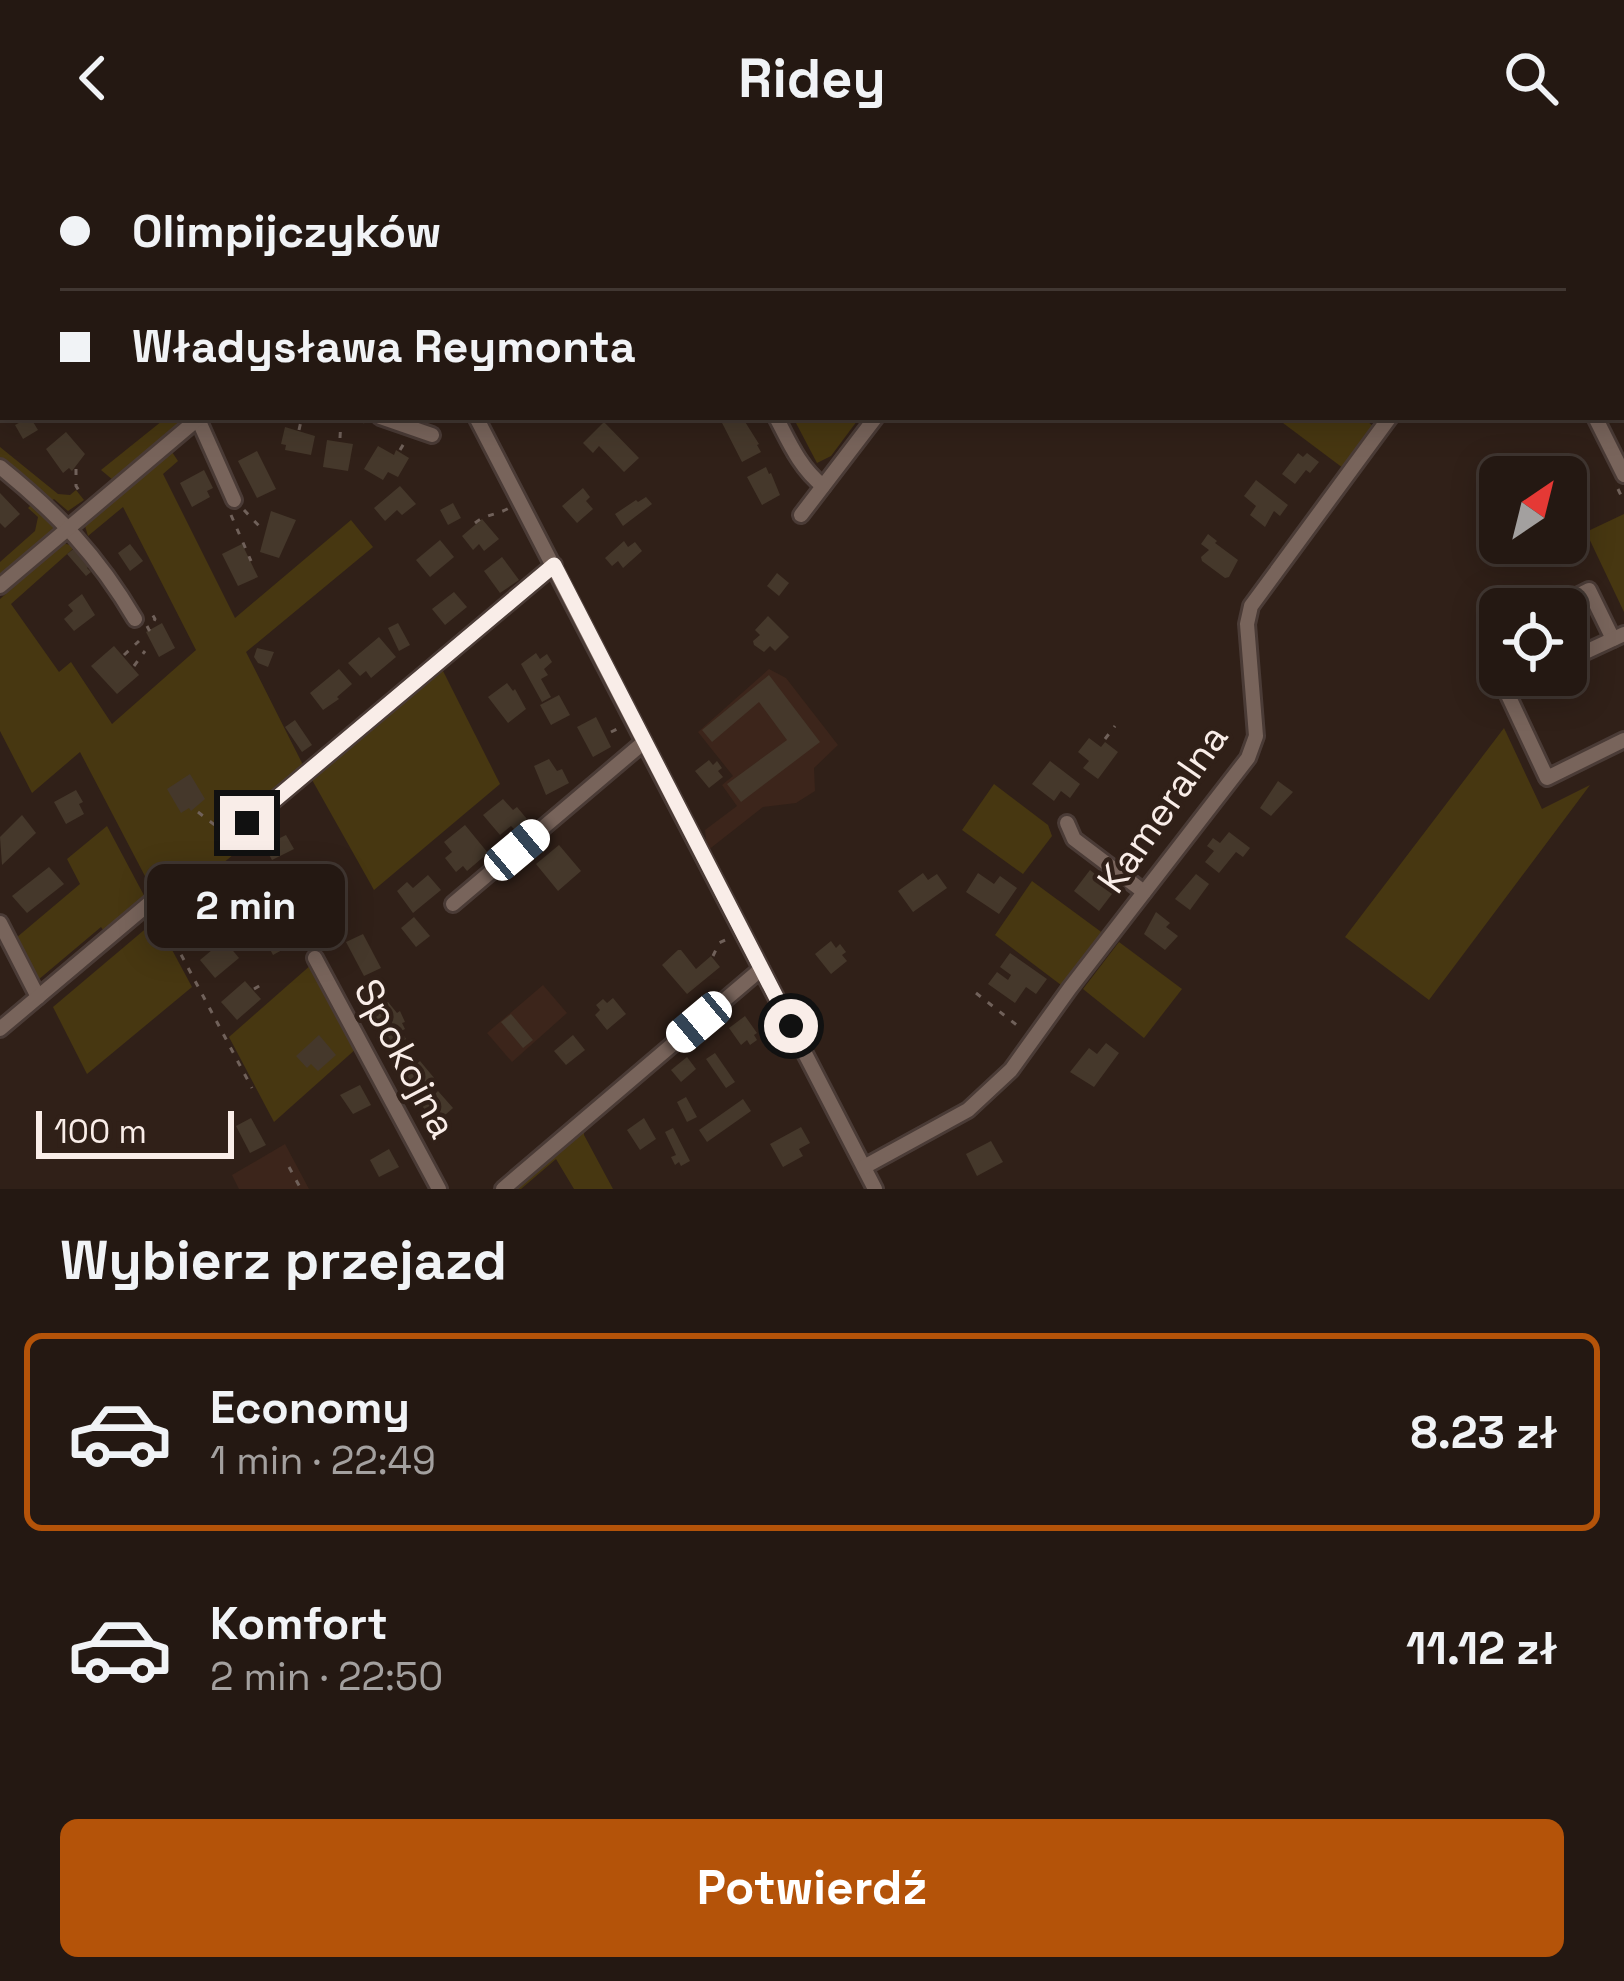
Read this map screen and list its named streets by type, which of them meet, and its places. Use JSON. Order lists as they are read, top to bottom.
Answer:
{
  "streets": {
    "street": ["Kameralna", "Spokojna"]
  },
  "scale_bar": "100 m",
  "north": "top right",
  "page": {
    "header": "Ridey",
    "banner": ["Olimpijczyków", "Władysława Reymonta"],
    "bubble": "2 min",
    "scale": "100 m",
    "heading": "Wybierz przejazd",
    "list": [
      {
        "name": "Economy",
        "note": "1 min · 22:49",
        "value": "8.23 zł"
      },
      {
        "name": "Komfort",
        "note": "2 min · 22:50",
        "value": "11.12 zł"
      }
    ],
    "buttons": "Potwierdź"
  }
}
